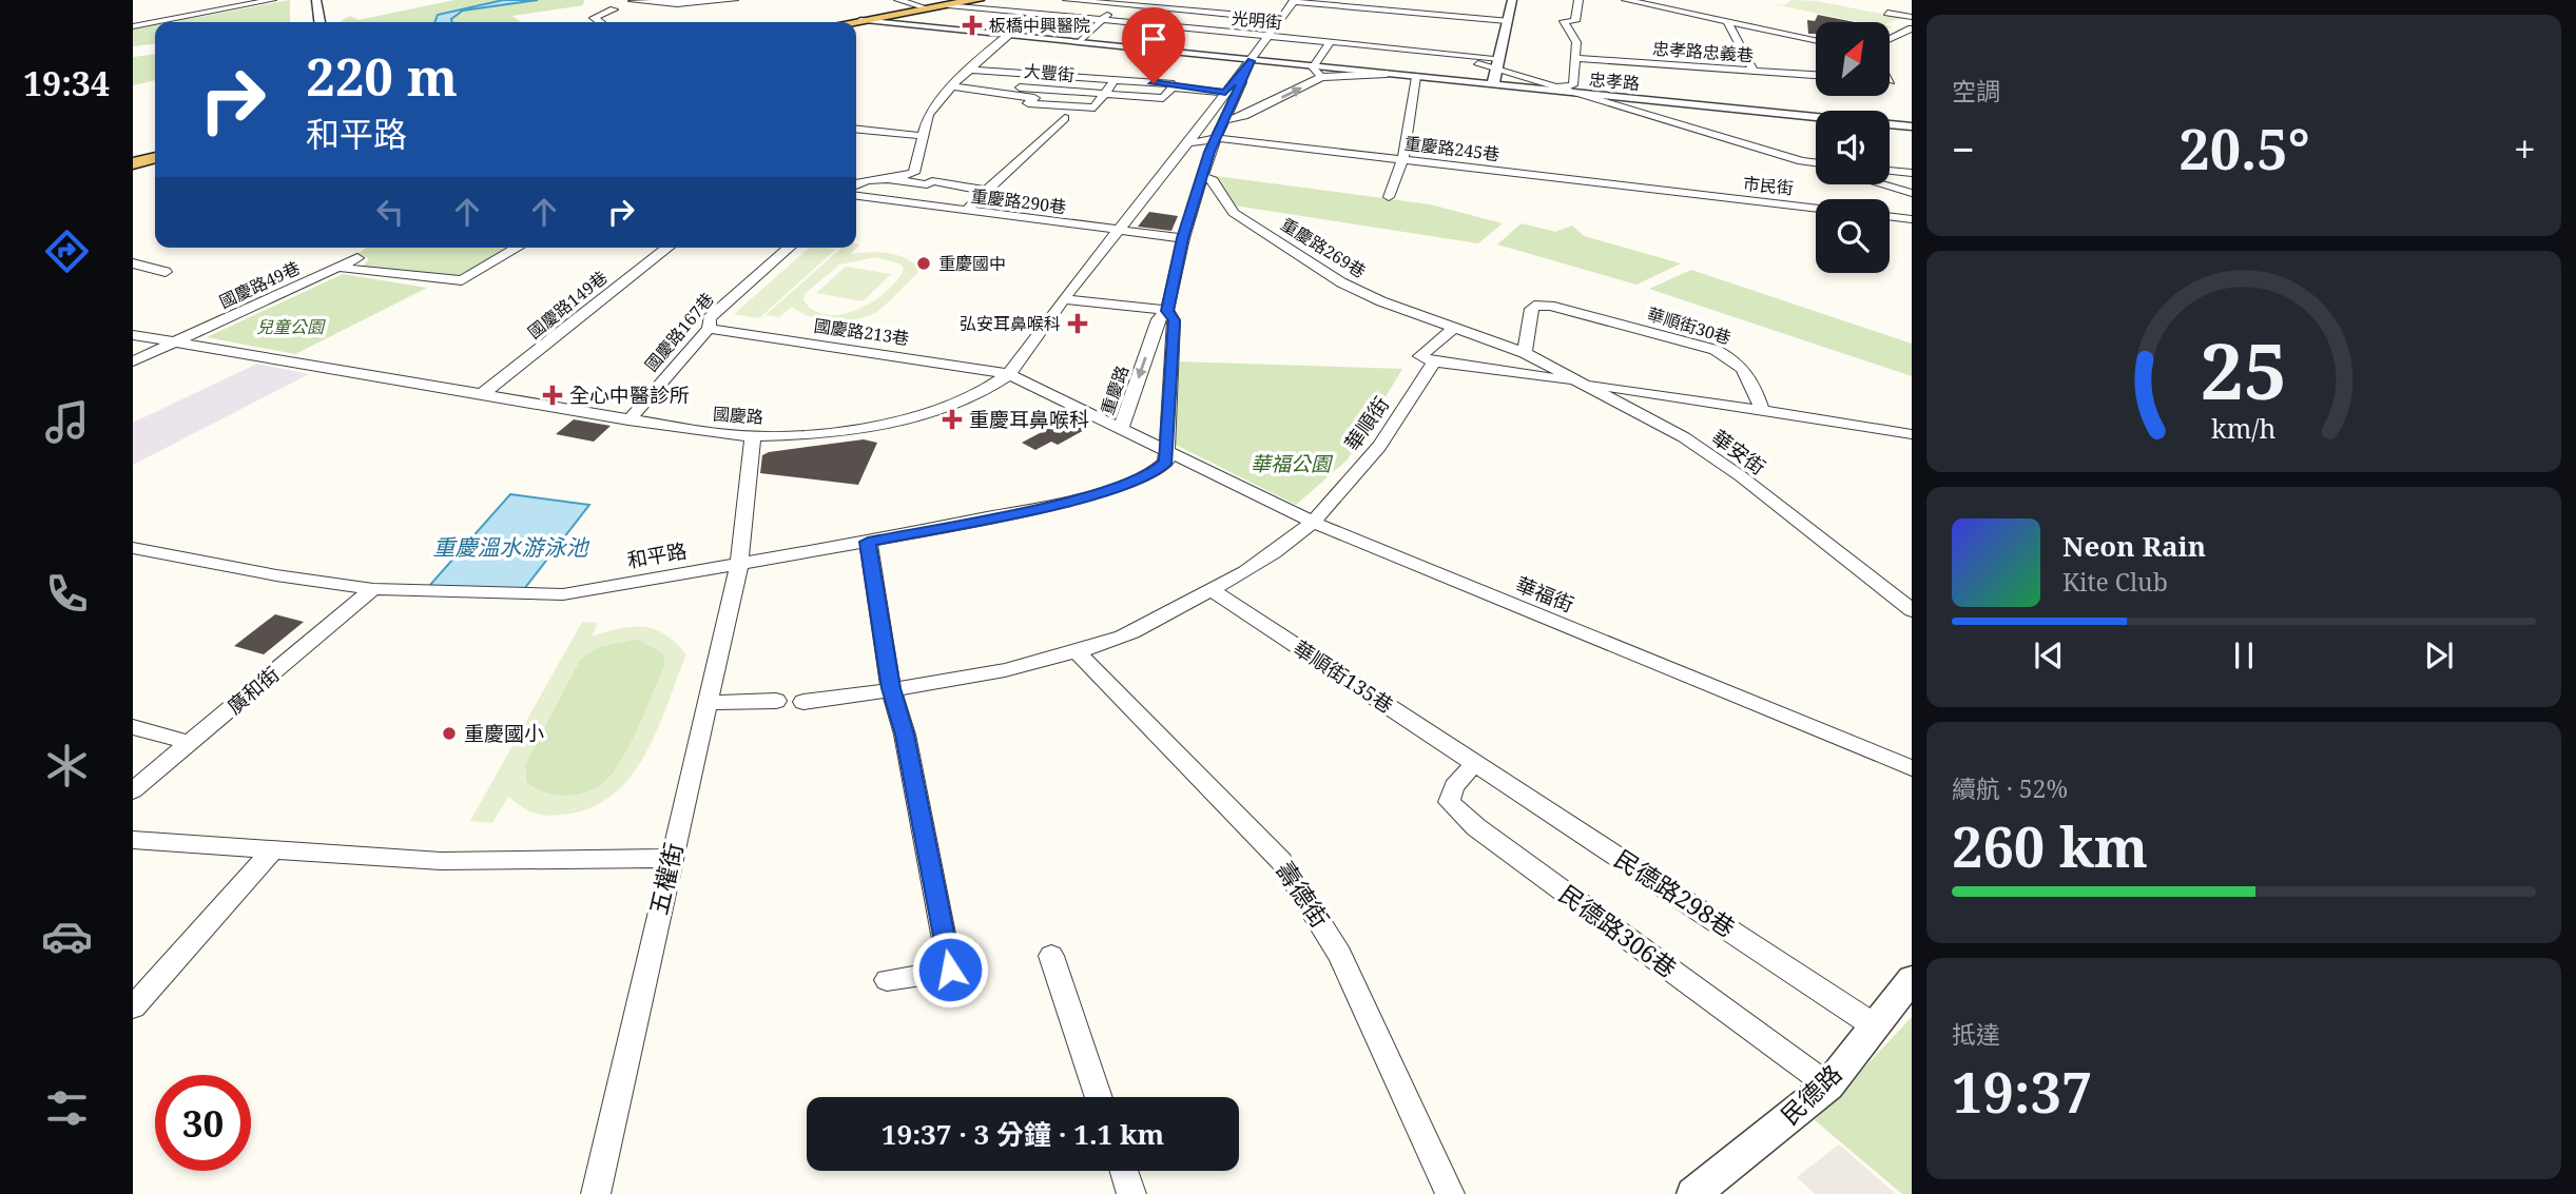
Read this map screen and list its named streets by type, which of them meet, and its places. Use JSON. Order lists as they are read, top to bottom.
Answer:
{
  "streets": {
    "street": [
      "光明街",
      "忠孝路忠義巷",
      "大豐街",
      "忠孝路",
      "重慶路245巷",
      "市民街",
      "重慶路290巷",
      "重慶路269巷",
      "國慶路49巷",
      "國慶路149巷",
      "華順街30巷",
      "國慶路167巷",
      "國慶路213巷",
      "重慶路",
      "國慶路",
      "華順街",
      "華安街",
      "和平路",
      "華福街",
      "華順街135巷",
      "廣和街",
      "五權街",
      "民德路298巷",
      "壽德街",
      "民德路306巷",
      "民德路"
    ]
  },
  "crossings": [
    ["光明街", "忠孝路"],
    ["光明街", "重慶路"],
    ["大豐街", "重慶路"],
    ["忠孝路", "重慶路"],
    ["重慶路245巷", "市民街"],
    ["重慶路245巷", "重慶路"],
    ["重慶路245巷", "國慶路"],
    ["重慶路290巷", "重慶路"],
    ["重慶路290巷", "國慶路"],
    ["重慶路269巷", "華順街30巷"],
    ["重慶路269巷", "重慶路"],
    ["重慶路269巷", "華安街"],
    ["國慶路49巷", "國慶路"],
    ["國慶路149巷", "國慶路"],
    ["華順街30巷", "華安街"],
    ["國慶路167巷", "國慶路213巷"],
    ["國慶路167巷", "國慶路"],
    ["國慶路213巷", "重慶路"],
    ["國慶路213巷", "國慶路"],
    ["重慶路", "國慶路"],
    ["重慶路", "和平路"],
    ["重慶路", "華福街"],
    ["國慶路", "五權街"],
    ["華順街", "華福街"],
    ["華順街", "華順街135巷"],
    ["華順街", "壽德街"],
    ["和平路", "華福街"],
    ["和平路", "廣和街"],
    ["和平路", "五權街"],
    ["華順街135巷", "民德路298巷"],
    ["華順街135巷", "民德路306巷"],
    ["民德路298巷", "民德路306巷"],
    ["民德路298巷", "民德路"],
    ["民德路306巷", "民德路"]
  ],
  "water": ["重慶溫水游泳池"],
  "parks": ["兒童公園", "華福公園"],
  "places": {
    "health": [
      "板橋中興醫院",
      "弘安耳鼻喉科",
      "全心中醫診所",
      "重慶耳鼻喉科"
    ],
    "other": ["重慶國中", "重慶國小"]
  },
  "north": "top right",
  "page": {
    "tabs": "19:34",
    "tile": [
      "空調",
      ["續航 · 52%", "260 km"],
      ["抵達", "19:37"]
    ],
    "turn": ["220 m", "和平路"],
    "heat": ["−", "20.5°", "+"],
    "song": ["Neon Rain", "Kite Club"],
    "limit": "30",
    "trip": "19:37 · 3 分鐘 · 1.1 km",
    "gauge": ["25", "km/h"]
  }
}
